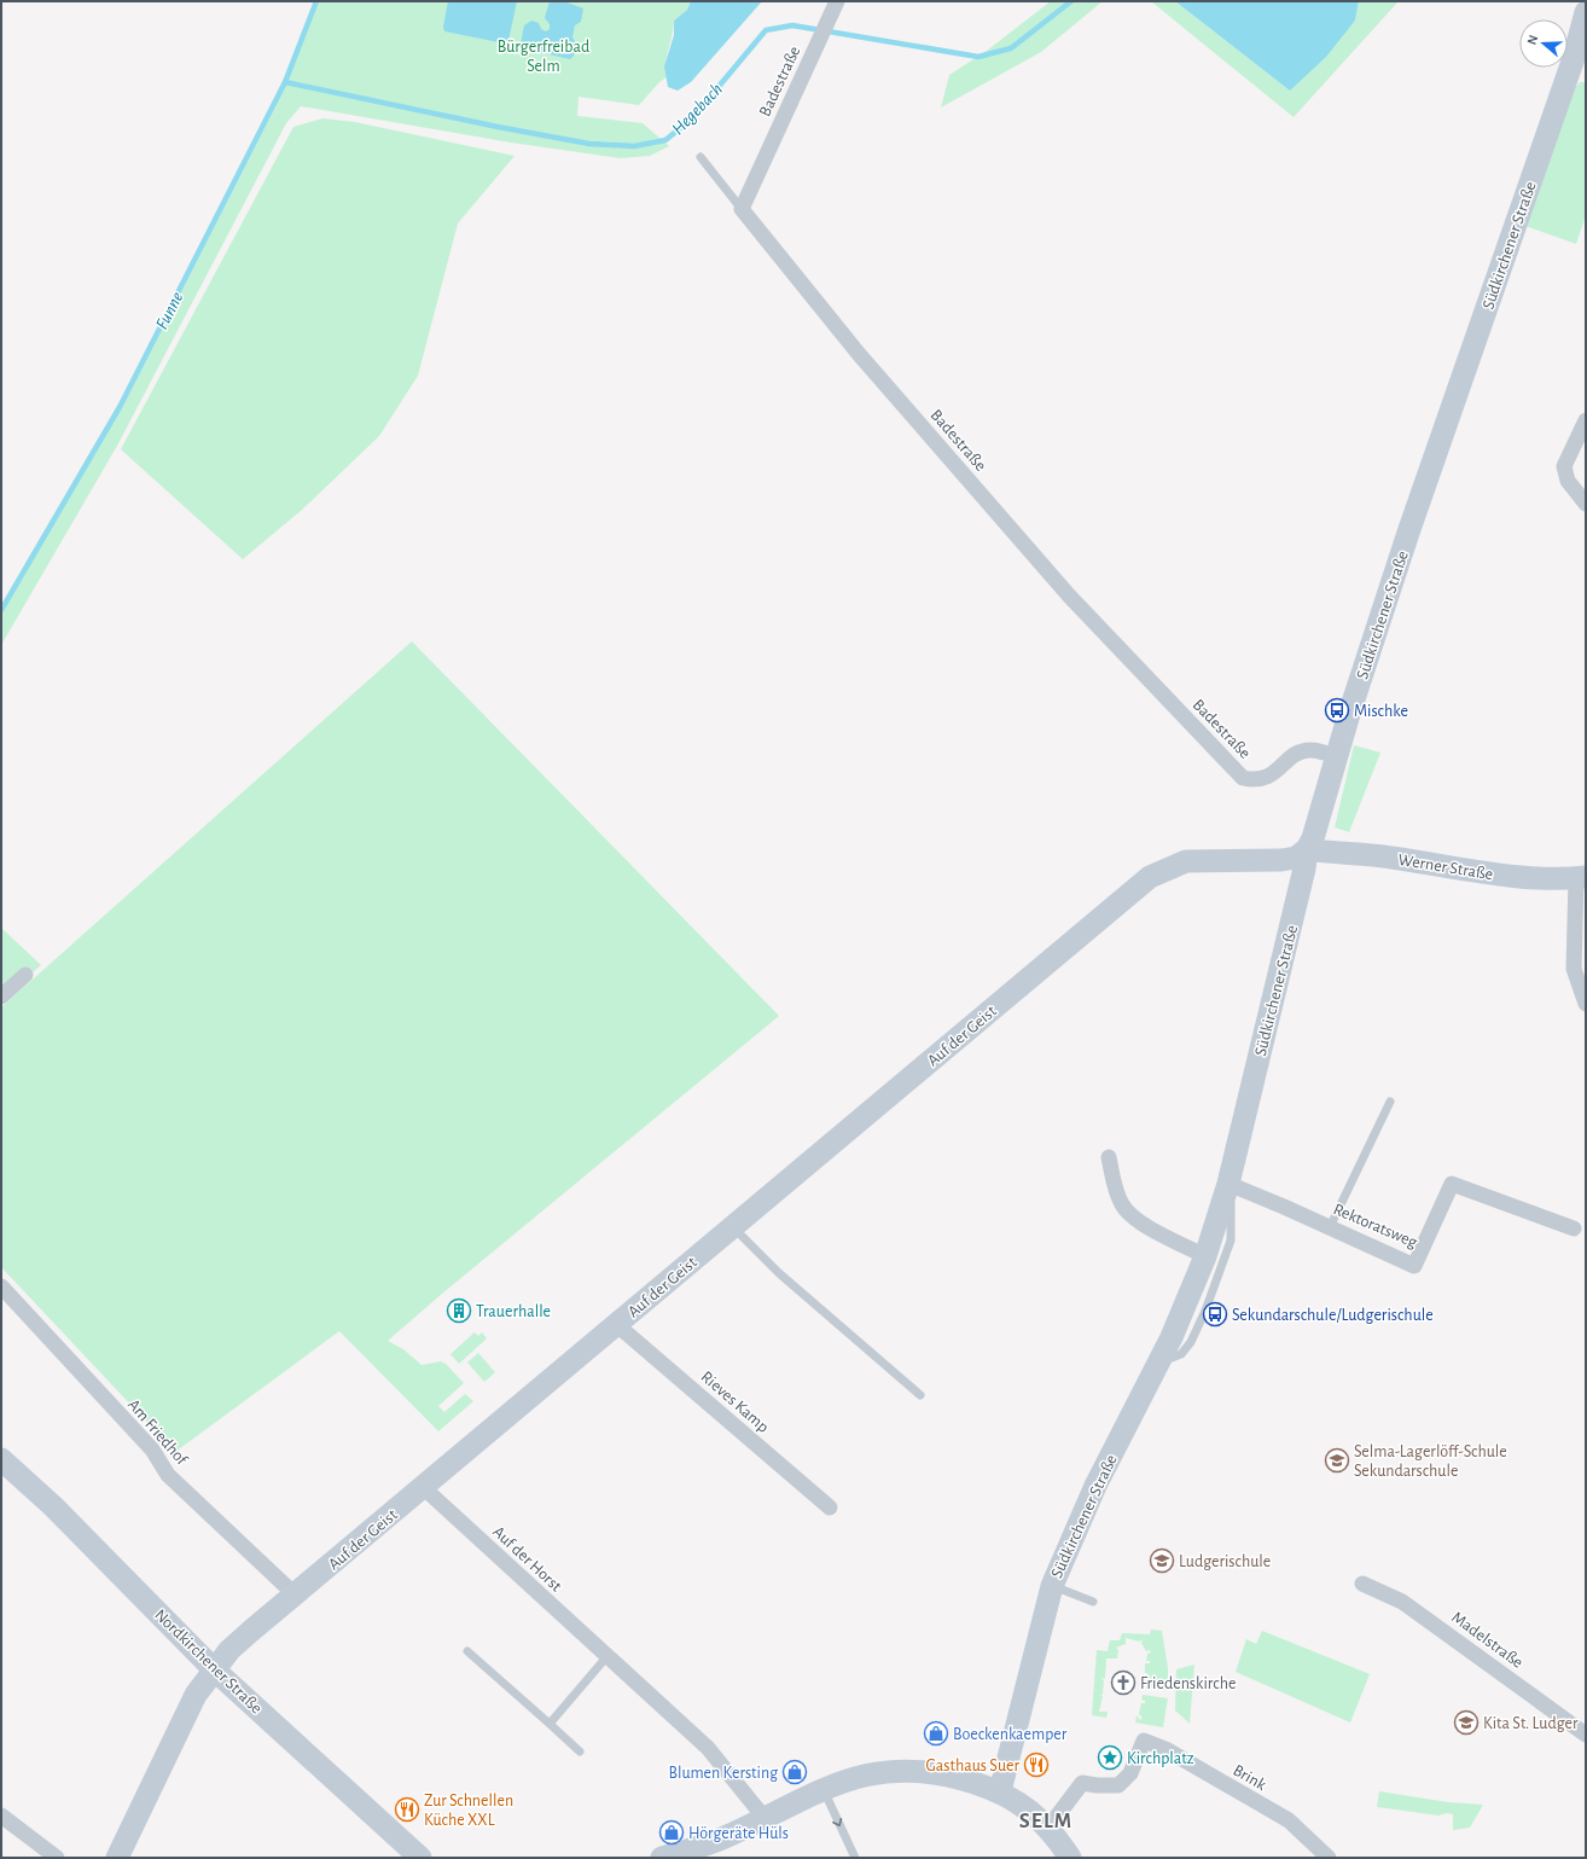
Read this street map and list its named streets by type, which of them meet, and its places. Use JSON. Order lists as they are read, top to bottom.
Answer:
{
  "streets": {
    "street": [
      "Badestraße",
      "Südkirchener Straße",
      "Werner Straße",
      "Auf der Geist",
      "Rektoratsweg",
      "Rieves Kamp",
      "Am Friedhof",
      "Auf der Horst",
      "Madelstraße",
      "Nordkirchener Straße",
      "Brink"
    ]
  },
  "crossings": [
    ["Badestraße", "Südkirchener Straße"],
    ["Südkirchener Straße", "Werner Straße"],
    ["Südkirchener Straße", "Auf der Geist"],
    ["Südkirchener Straße", "Rektoratsweg"],
    ["Werner Straße", "Auf der Geist"],
    ["Auf der Geist", "Rieves Kamp"],
    ["Auf der Geist", "Am Friedhof"],
    ["Auf der Geist", "Auf der Horst"],
    ["Auf der Geist", "Nordkirchener Straße"]
  ],
  "districts": ["SELM"],
  "water": ["Hegebach", "Funne"],
  "parks": ["Bürgerfreibad Selm"],
  "places": {
    "bus stop": ["Mischke", "Sekundarschule/Ludgerischule"],
    "building": ["Trauerhalle"],
    "school or university": ["Selma-Lagerlöff-Schule Sekundarschule", "Ludgerischule", "Kita St. Ludger"],
    "church": ["Friedenskirche"],
    "shop": ["Boeckenkaemper", "Blumen Kersting", "Hörgeräte Hüls"],
    "place": ["Kirchplatz"],
    "restaurant": ["Gasthaus Suer", "Zur Schnellen Küche XXL"]
  },
  "north": "left"
}
